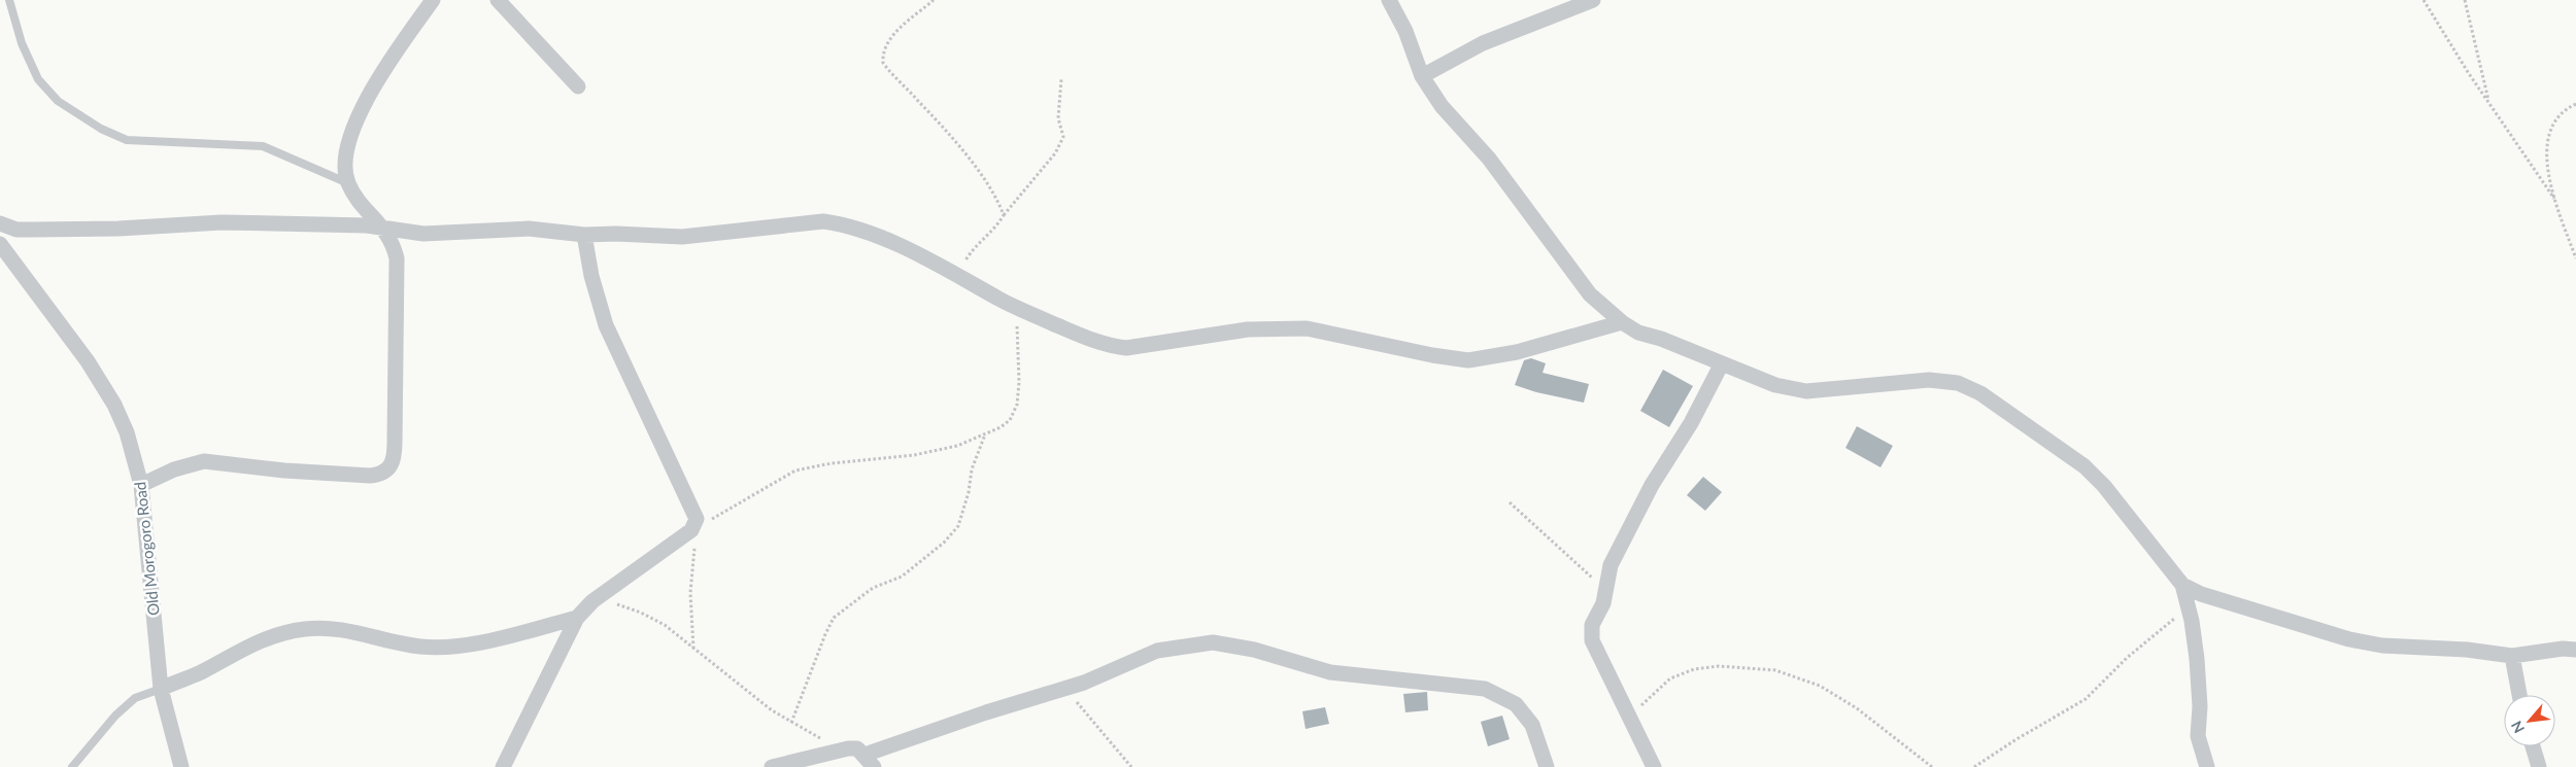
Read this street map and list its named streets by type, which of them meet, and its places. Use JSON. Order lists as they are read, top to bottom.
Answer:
{
  "streets": {
    "street": ["Old Morogoro Road"]
  },
  "north": "bottom left"
}
